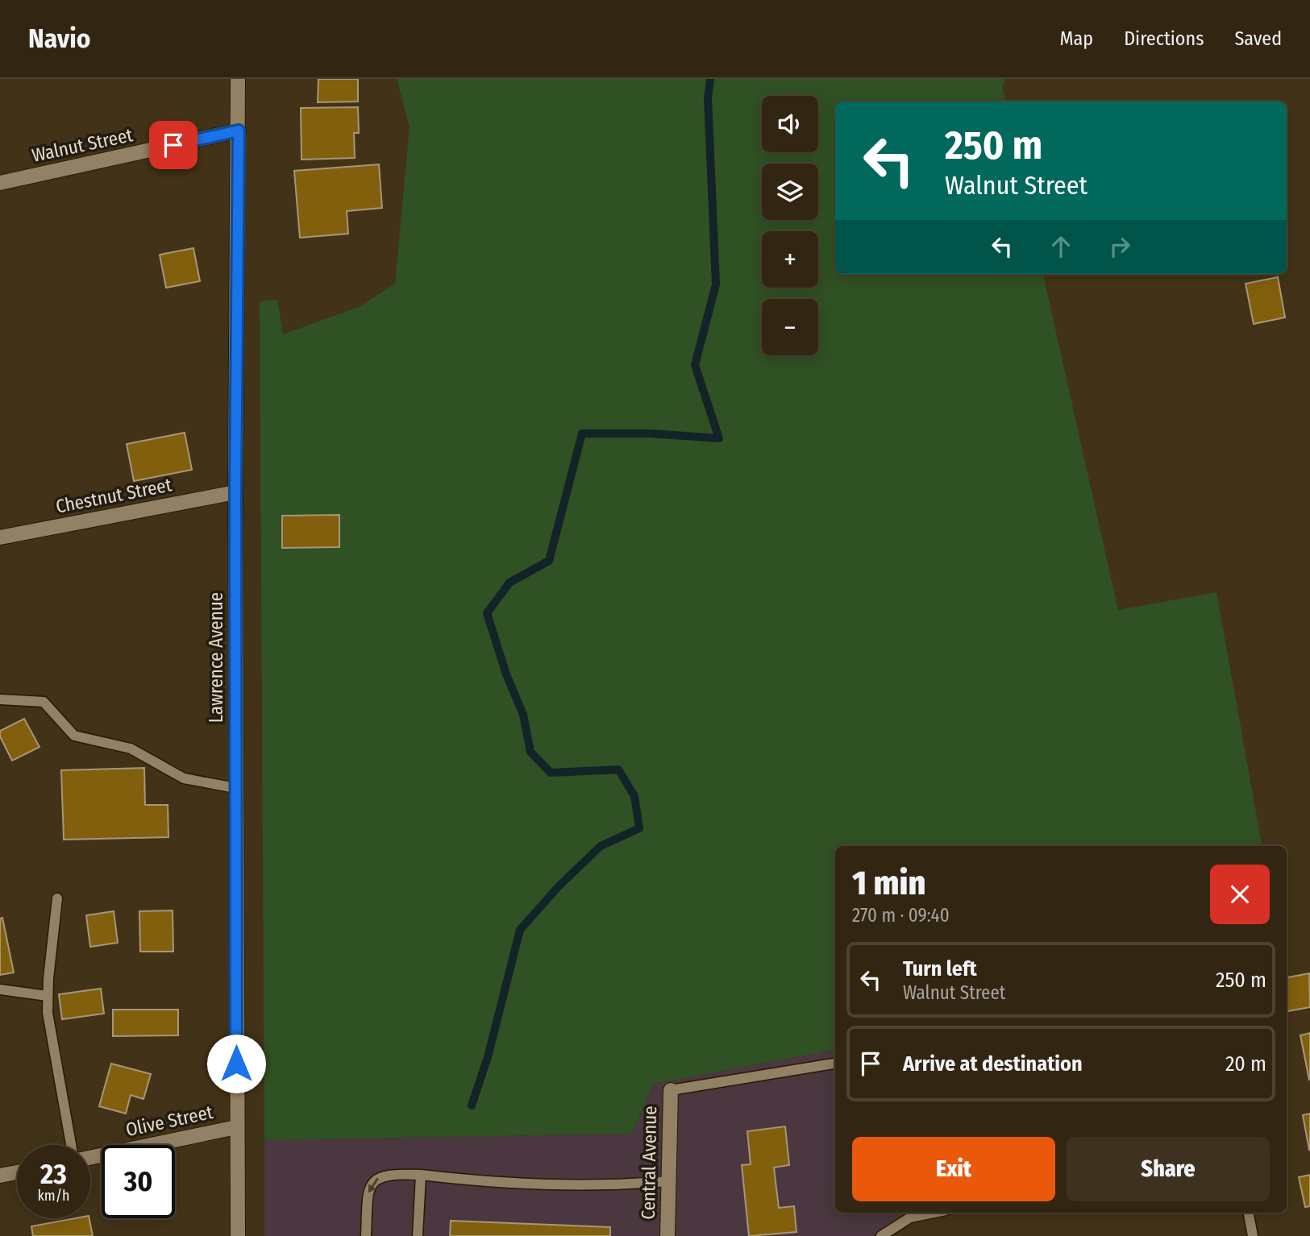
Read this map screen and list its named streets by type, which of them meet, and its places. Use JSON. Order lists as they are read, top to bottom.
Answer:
{
  "streets": {
    "street": [
      "Walnut Street",
      "Chestnut Street",
      "Lawrence Avenue",
      "Olive Street",
      "Central Avenue"
    ]
  },
  "crossings": [
    ["Walnut Street", "Lawrence Avenue"],
    ["Chestnut Street", "Lawrence Avenue"],
    ["Lawrence Avenue", "Olive Street"]
  ],
  "page": {
    "header": "Navio",
    "nav": ["Map", "Directions", "Saved"],
    "map_buttons": ["+", "−"],
    "turn": ["250 m", "Walnut Street"],
    "heading": ["1 min", "270 m · 09:40"],
    "list": [
      {
        "name": "Turn left",
        "note": "Walnut Street",
        "value": "250 m"
      },
      {
        "name": "Arrive at destination",
        "value": "20 m"
      }
    ],
    "buttons": ["Exit", "Share"],
    "speed": "23 km/h",
    "limit": "30"
  }
}
